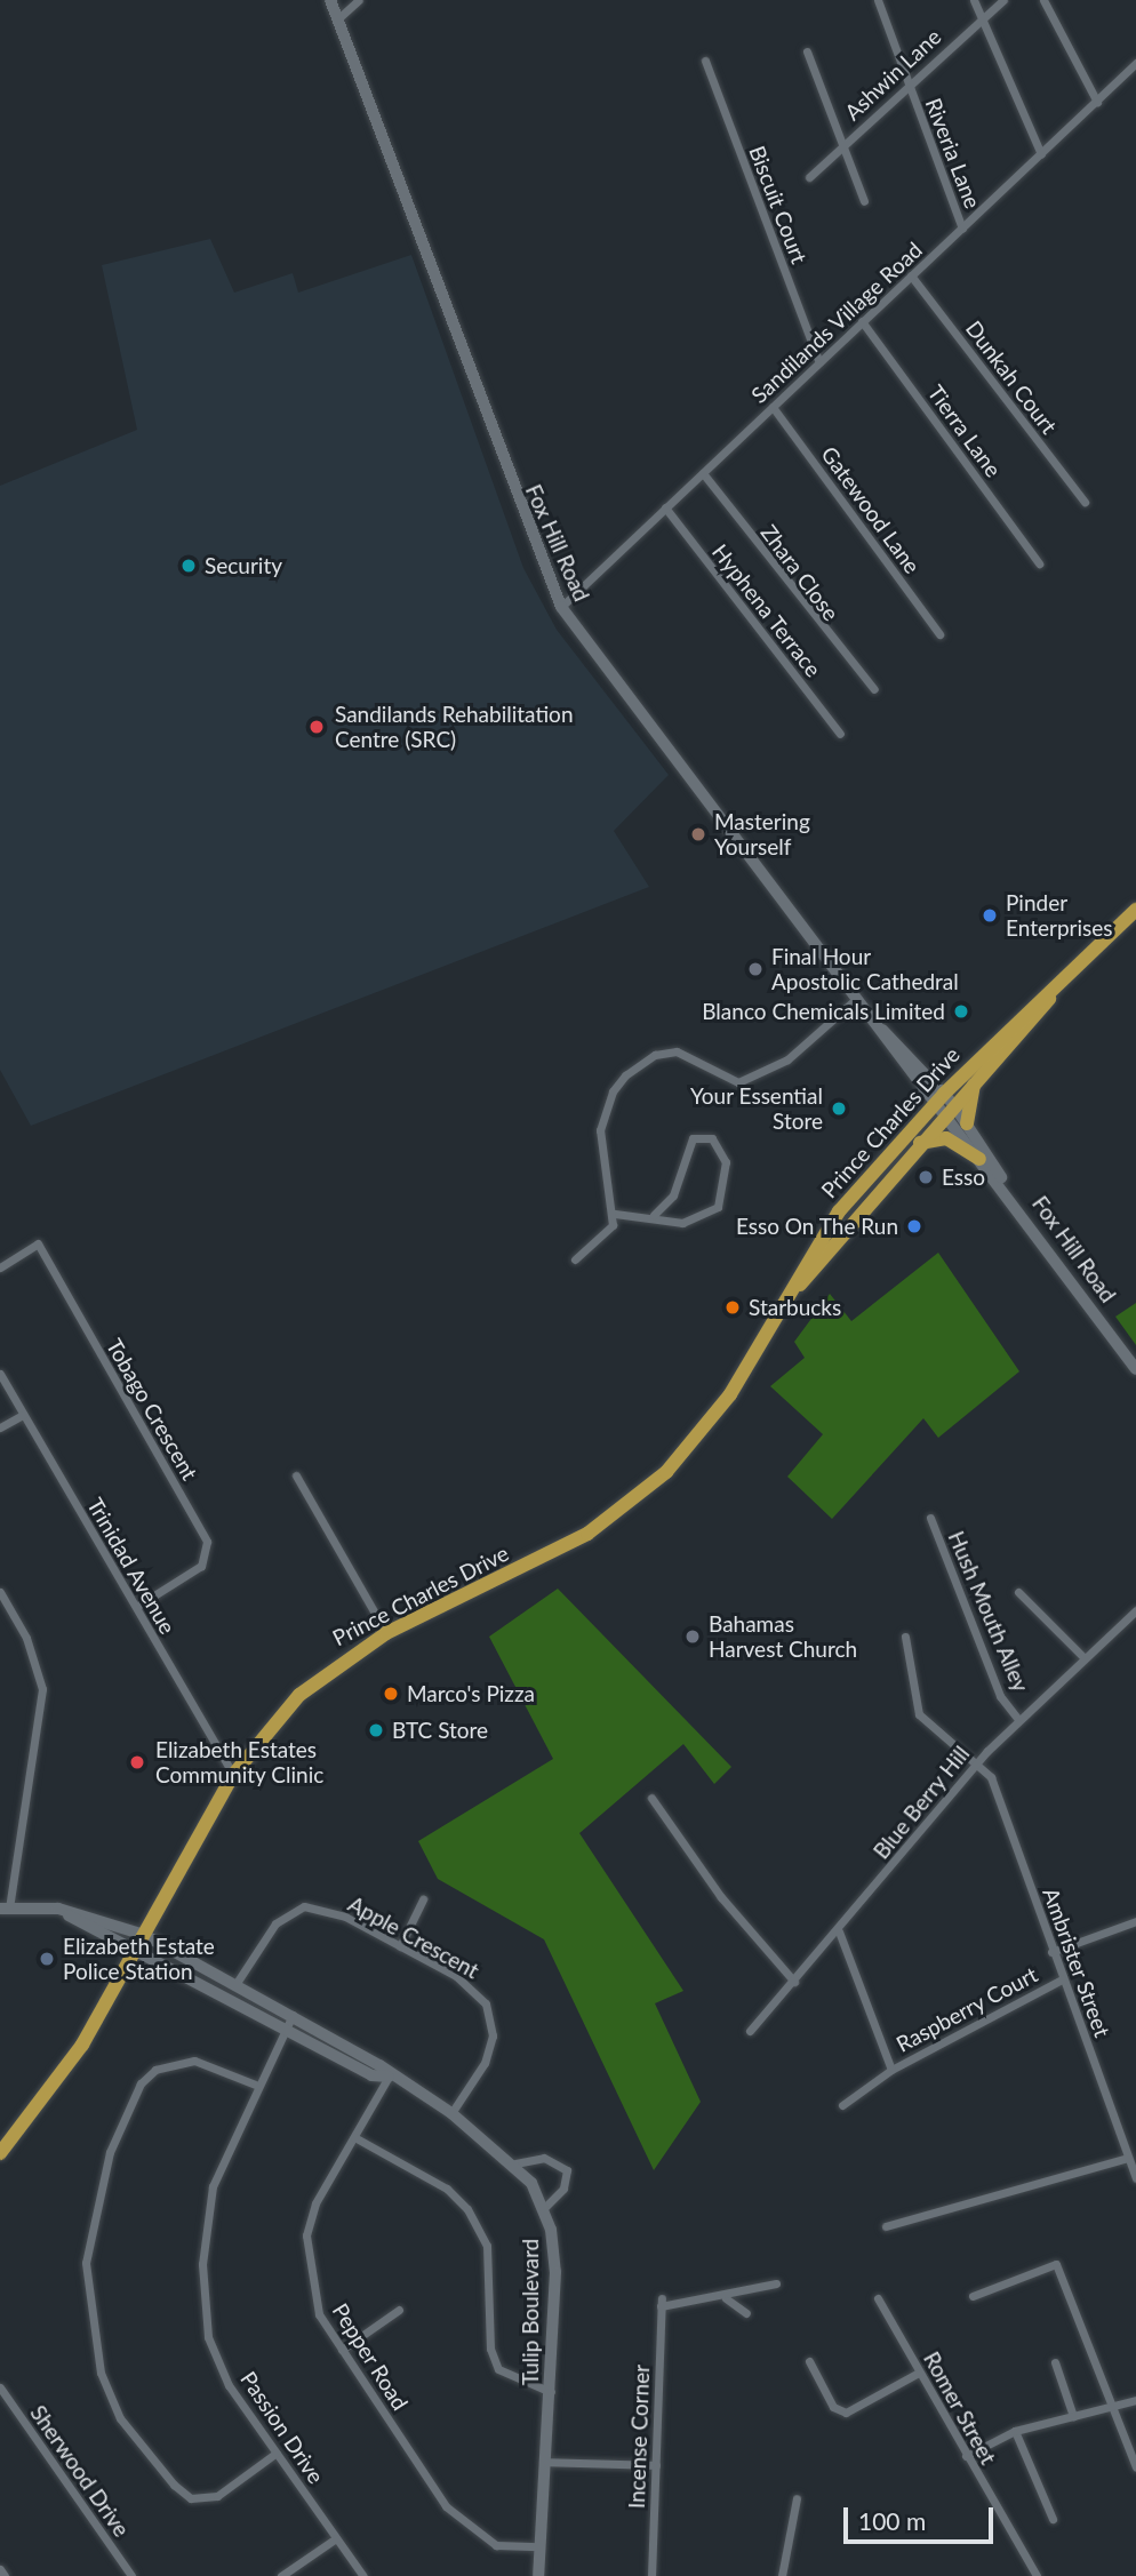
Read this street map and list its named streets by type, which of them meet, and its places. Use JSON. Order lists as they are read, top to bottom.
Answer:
{
  "streets": {
    "highway": ["Prince Charles Drive"],
    "main road": ["Fox Hill Road", "Tulip Boulevard"],
    "street": [
      "Ashwin Lane",
      "Riveria Lane",
      "Biscuit Court",
      "Sandilands Village Road",
      "Dunkah Court",
      "Tierra Lane",
      "Gatewood Lane",
      "Zhara Close",
      "Hyphena Terrace",
      "Tobago Crescent",
      "Trinidad Avenue",
      "Hush Mouth Alley",
      "Blue Berry Hill",
      "Apple Crescent",
      "Ambrister Street",
      "Raspberry Court",
      "Pepper Road",
      "Romer Street",
      "Passion Drive",
      "Incense Corner",
      "Sherwood Drive"
    ]
  },
  "crossings": [
    ["Ashwin Lane", "Riveria Lane"],
    ["Riveria Lane", "Sandilands Village Road"],
    ["Biscuit Court", "Sandilands Village Road"],
    ["Sandilands Village Road", "Dunkah Court"],
    ["Sandilands Village Road", "Tierra Lane"],
    ["Sandilands Village Road", "Gatewood Lane"],
    ["Sandilands Village Road", "Fox Hill Road"],
    ["Sandilands Village Road", "Zhara Close"],
    ["Sandilands Village Road", "Hyphena Terrace"],
    ["Fox Hill Road", "Prince Charles Drive"],
    ["Prince Charles Drive", "Trinidad Avenue"],
    ["Prince Charles Drive", "Tulip Boulevard"],
    ["Tobago Crescent", "Trinidad Avenue"],
    ["Hush Mouth Alley", "Blue Berry Hill"],
    ["Blue Berry Hill", "Ambrister Street"],
    ["Blue Berry Hill", "Raspberry Court"],
    ["Apple Crescent", "Tulip Boulevard"],
    ["Ambrister Street", "Raspberry Court"],
    ["Tulip Boulevard", "Pepper Road"],
    ["Tulip Boulevard", "Passion Drive"]
  ],
  "places": [
    "Security",
    "Sandilands Rehabilitation Centre (SRC)",
    "Mastering Yourself",
    "Pinder Enterprises",
    "Final Hour Apostolic Cathedral",
    "Blanco Chemicals Limited",
    "Your Essential Store",
    "Esso",
    "Esso On The Run",
    "Starbucks",
    "Bahamas Harvest Church",
    "Marco's Pizza",
    "BTC Store",
    "Elizabeth Estates Community Clinic",
    "Elizabeth Estate Police Station"
  ],
  "scale_bar": "100 m"
}
